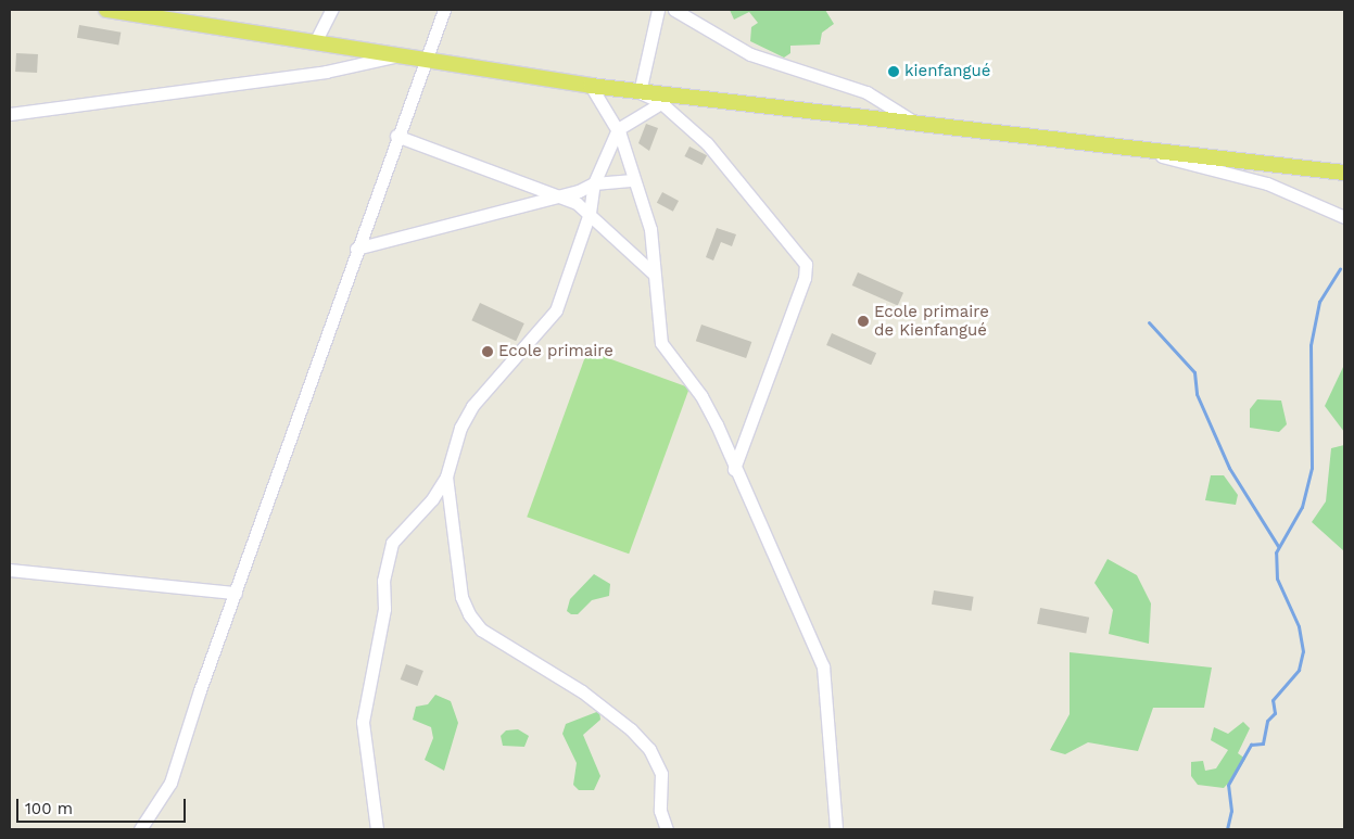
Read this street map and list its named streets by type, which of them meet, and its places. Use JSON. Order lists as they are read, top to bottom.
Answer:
{
  "places": ["kienfangué", "Ecole primaire de Kienfangué", "Ecole primaire"],
  "scale_bar": "100 m"
}
